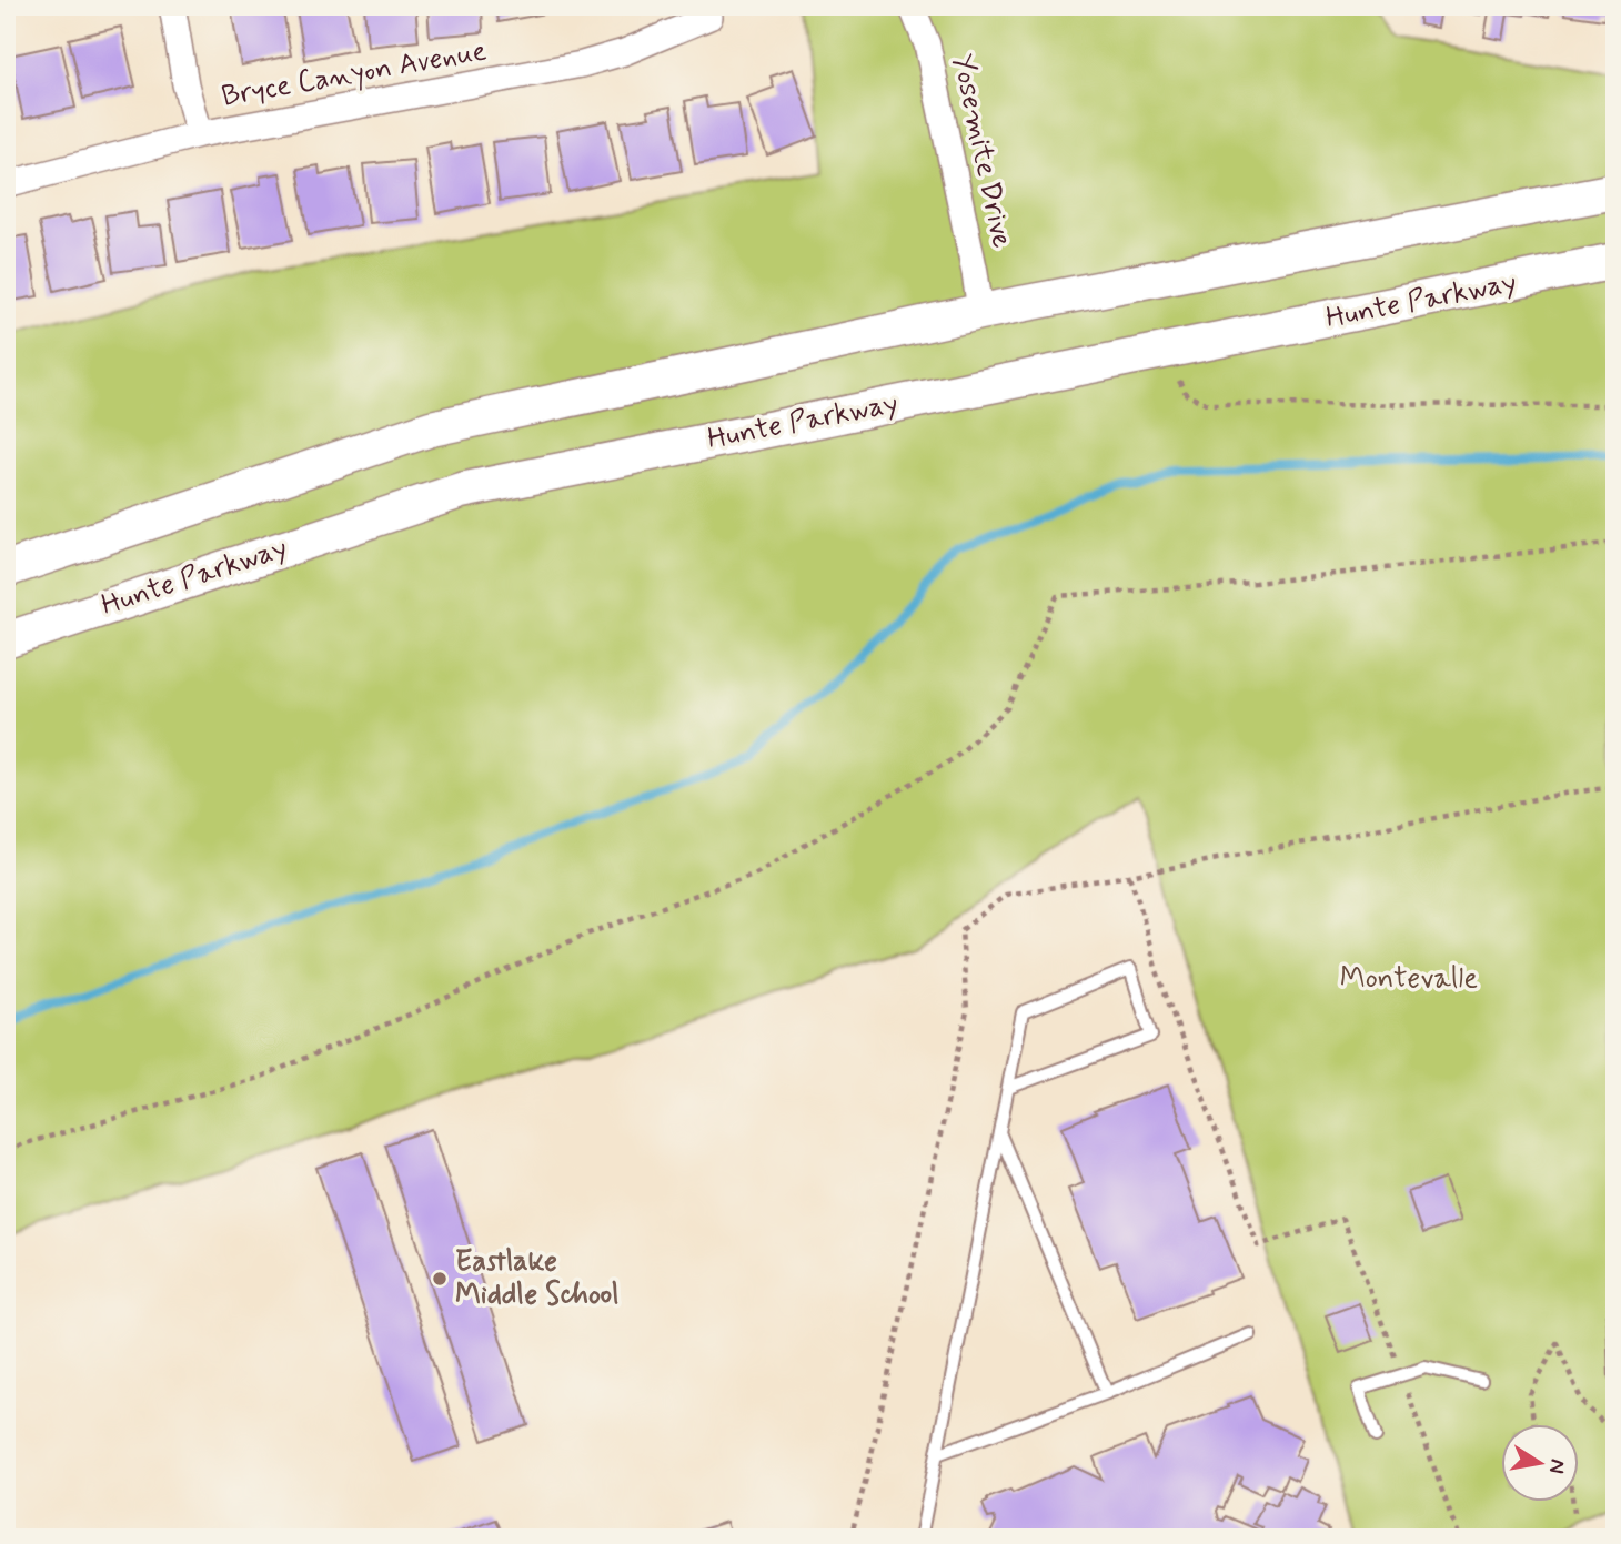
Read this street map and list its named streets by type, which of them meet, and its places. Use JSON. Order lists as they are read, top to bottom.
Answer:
{
  "streets": {
    "main road": ["Hunte Parkway"],
    "street": ["Bryce Canyon Avenue", "Yosemite Drive"]
  },
  "parks": ["Montevalle"],
  "places": ["Eastlake Middle School"],
  "north": "right"
}
